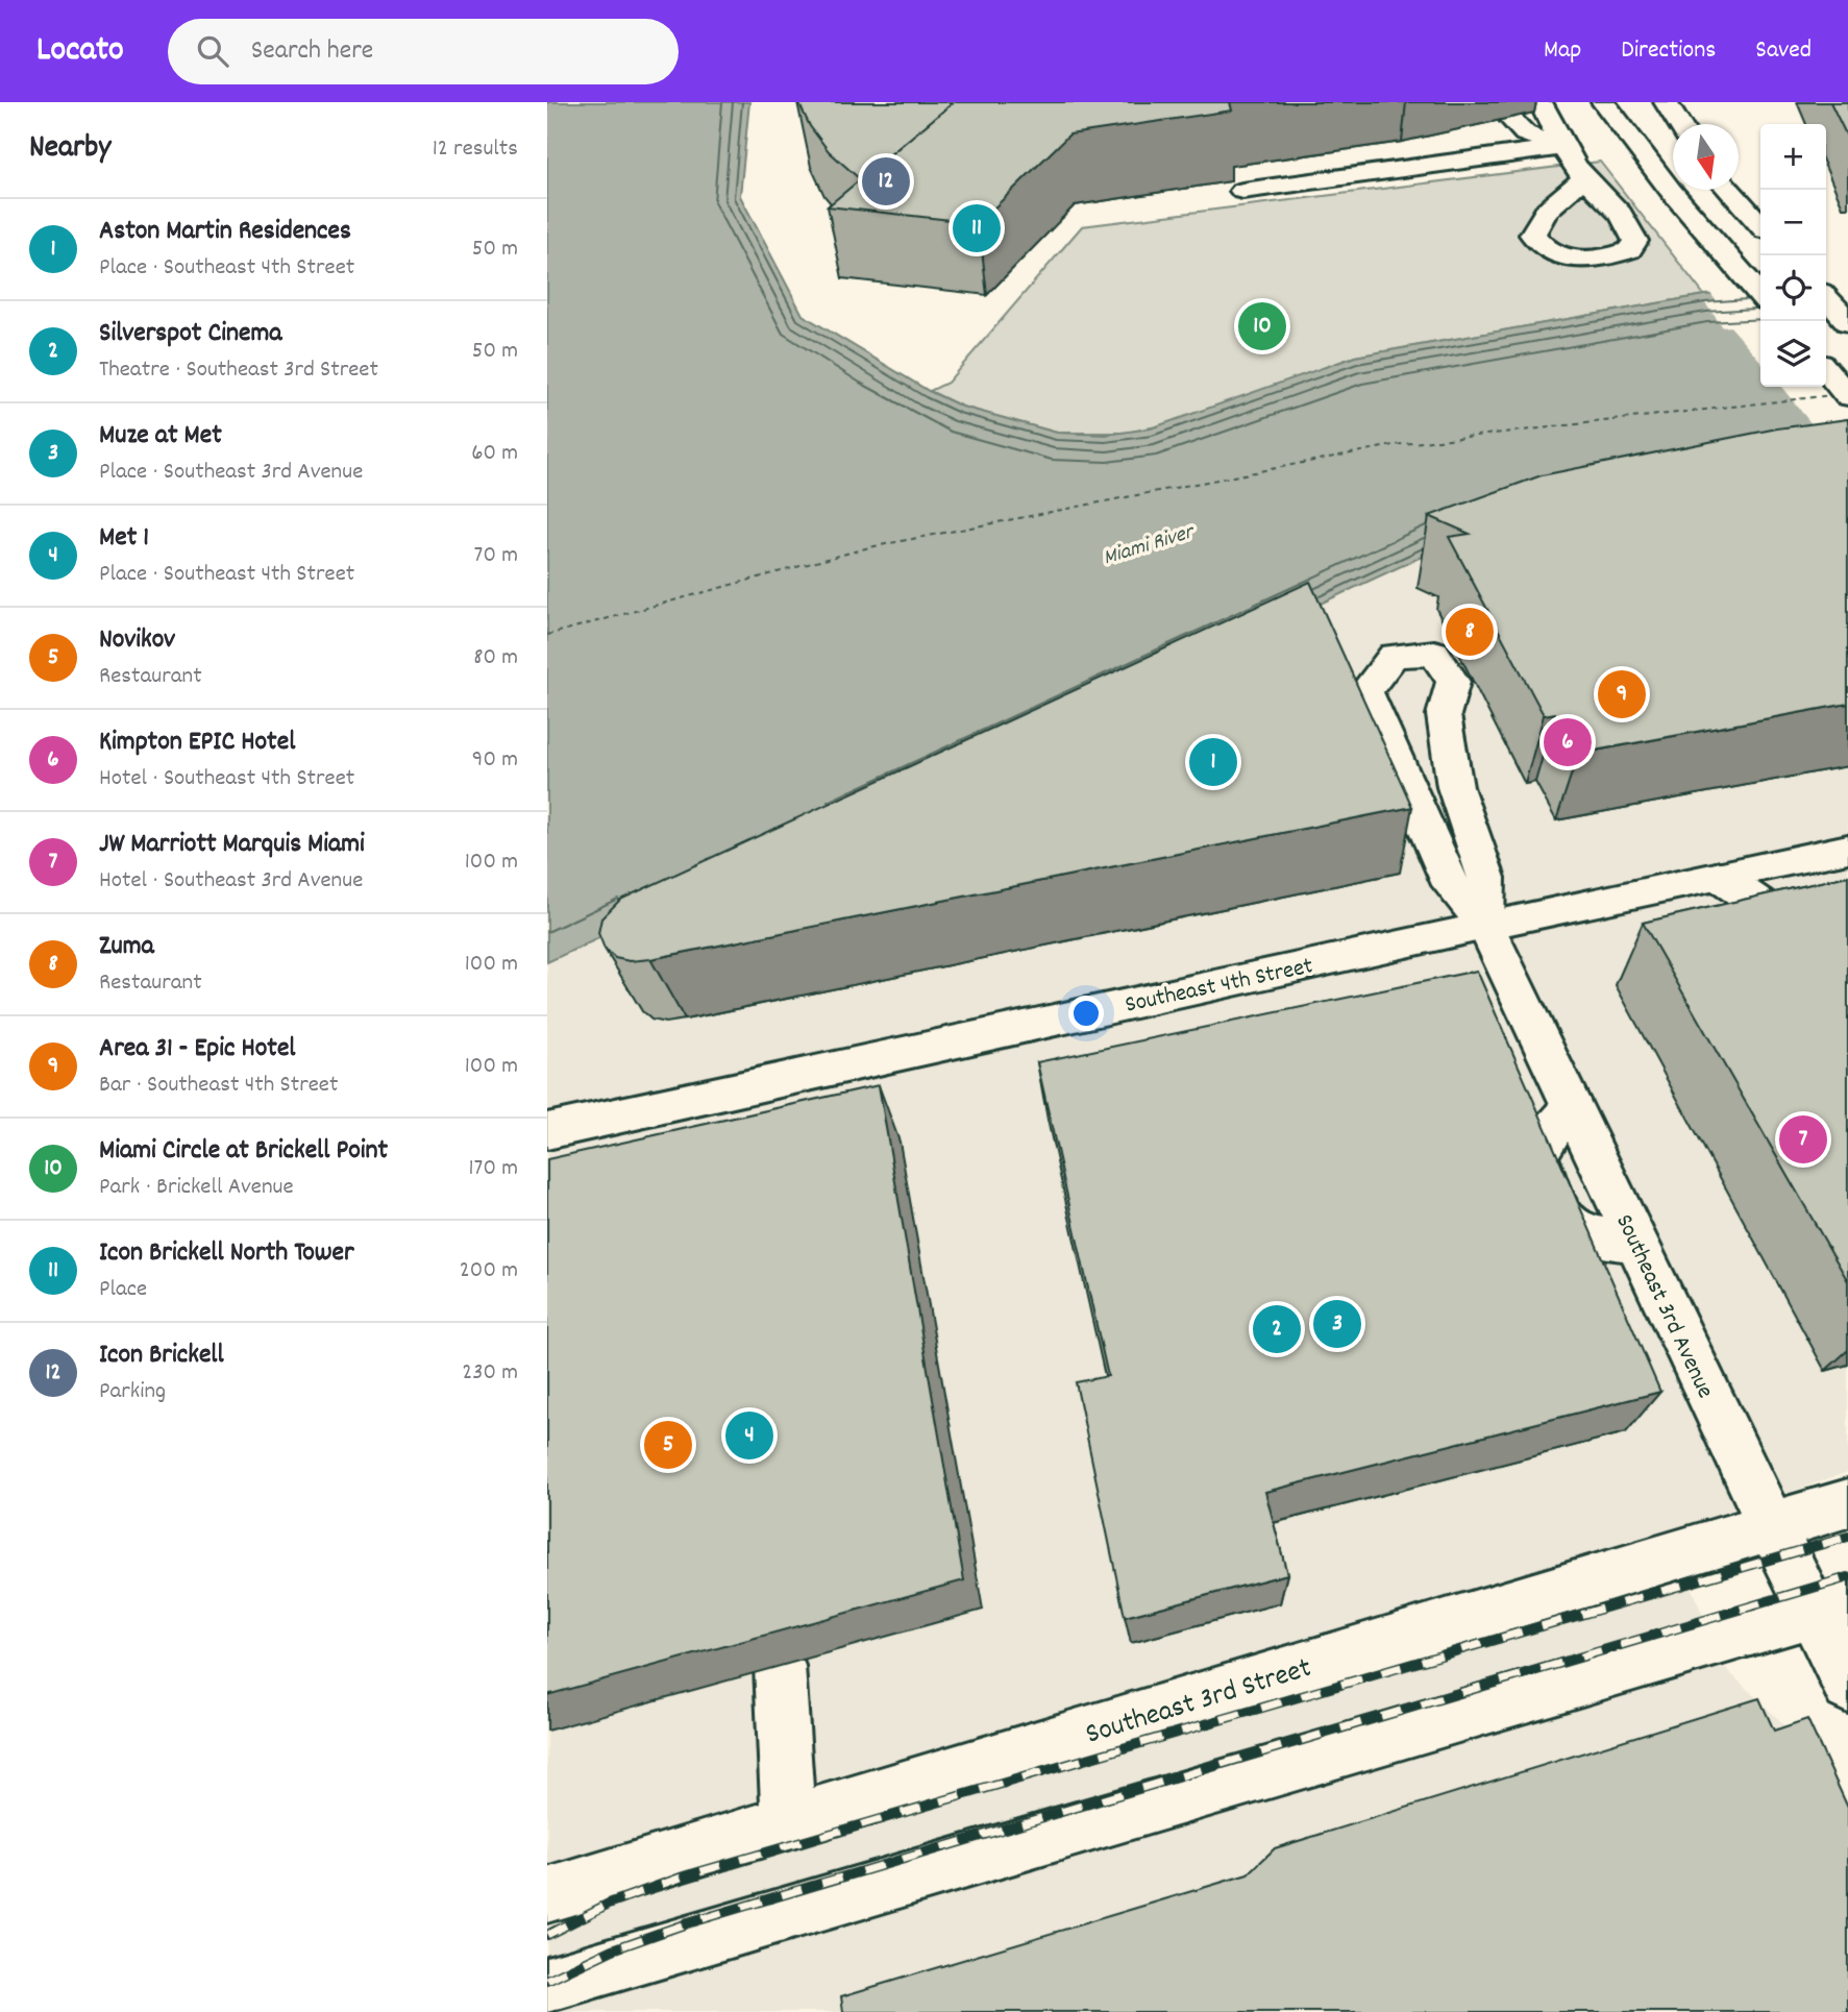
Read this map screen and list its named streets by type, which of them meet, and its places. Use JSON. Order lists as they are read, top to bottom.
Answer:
{
  "streets": {
    "street": ["Southeast 4th Street", "Southeast 3rd Avenue", "Southeast 3rd Street"]
  },
  "crossings": [
    ["Southeast 4th Street", "Southeast 3rd Avenue"],
    ["Southeast 3rd Avenue", "Southeast 3rd Street"]
  ],
  "water": ["Miami River"],
  "north": "bottom",
  "page": {
    "header": "Locato",
    "search": "Search here",
    "nav": ["Map", "Directions", "Saved"],
    "heading": ["Nearby", "12 results"],
    "map_buttons": ["+", "−"],
    "pins": [
      "12",
      "11",
      "10",
      "8",
      "9",
      "6",
      "1",
      "7",
      "3",
      "2",
      "4",
      "5"
    ],
    "list": [
      {
        "mark": "1",
        "name": "Aston Martin Residences",
        "note": "Place · Southeast 4th Street",
        "value": "50 m"
      },
      {
        "mark": "2",
        "name": "Silverspot Cinema",
        "note": "Theatre · Southeast 3rd Street",
        "value": "50 m"
      },
      {
        "mark": "3",
        "name": "Muze at Met",
        "note": "Place · Southeast 3rd Avenue",
        "value": "60 m"
      },
      {
        "mark": "4",
        "name": "Met 1",
        "note": "Place · Southeast 4th Street",
        "value": "70 m"
      },
      {
        "mark": "5",
        "name": "Novikov",
        "note": "Restaurant",
        "value": "80 m"
      },
      {
        "mark": "6",
        "name": "Kimpton EPIC Hotel",
        "note": "Hotel · Southeast 4th Street",
        "value": "90 m"
      },
      {
        "mark": "7",
        "name": "JW Marriott Marquis Miami",
        "note": "Hotel · Southeast 3rd Avenue",
        "value": "100 m"
      },
      {
        "mark": "8",
        "name": "Zuma",
        "note": "Restaurant",
        "value": "100 m"
      },
      {
        "mark": "9",
        "name": "Area 31 - Epic Hotel",
        "note": "Bar · Southeast 4th Street",
        "value": "100 m"
      },
      {
        "mark": "10",
        "name": "Miami Circle at Brickell Point",
        "note": "Park · Brickell Avenue",
        "value": "170 m"
      },
      {
        "mark": "11",
        "name": "Icon Brickell North Tower",
        "note": "Place",
        "value": "200 m"
      },
      {
        "mark": "12",
        "name": "Icon Brickell",
        "note": "Parking",
        "value": "230 m"
      }
    ]
  }
}
